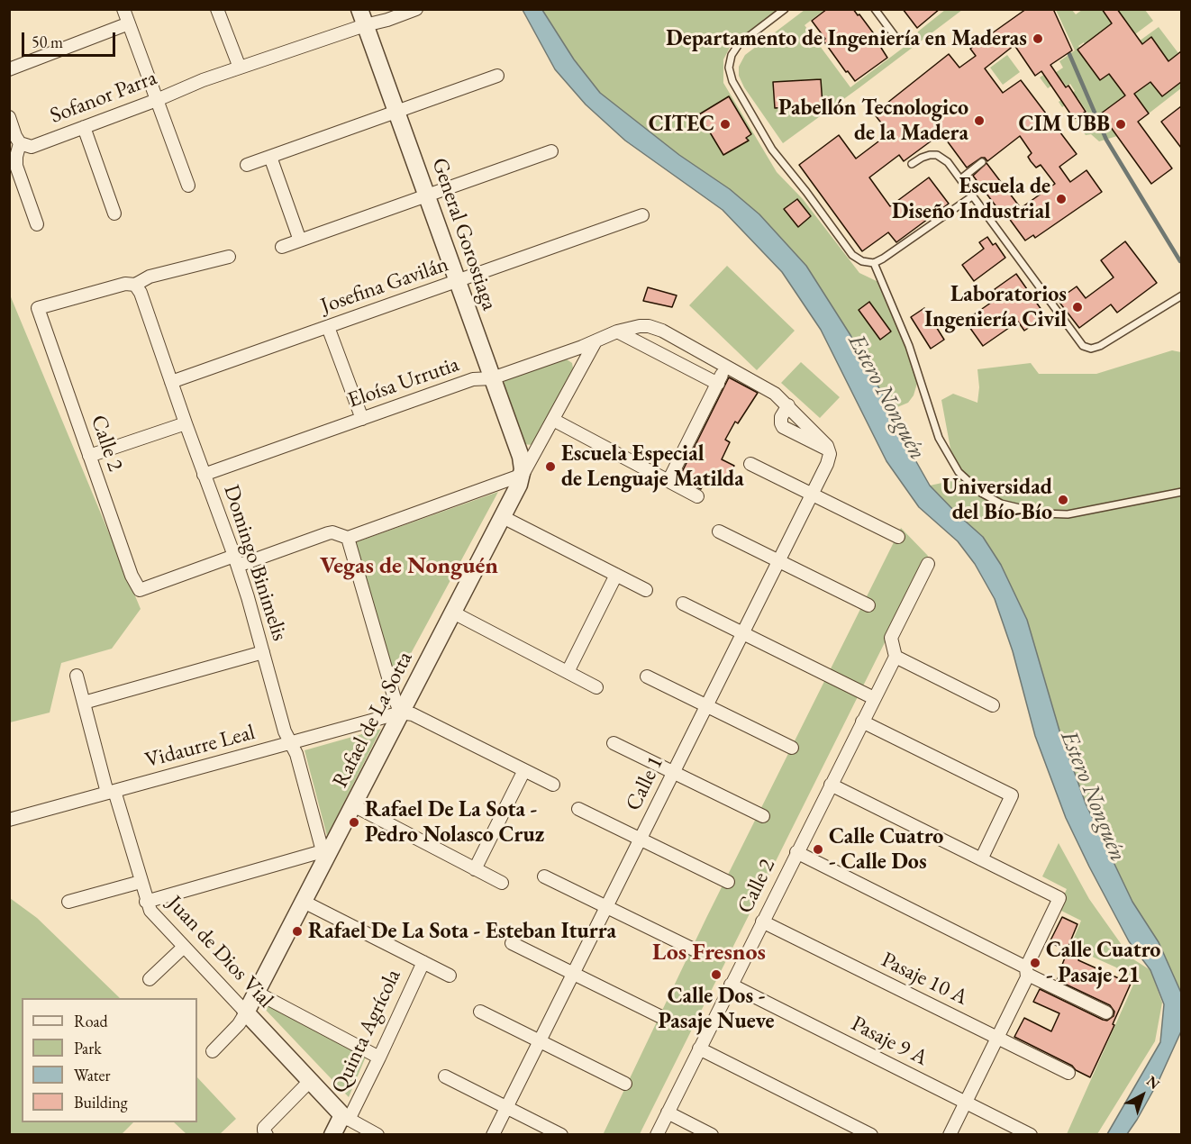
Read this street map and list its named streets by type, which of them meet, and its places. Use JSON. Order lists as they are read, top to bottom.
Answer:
{
  "streets": {
    "street": [
      "Sofanor Parra",
      "General Gorostiaga",
      "Josefina Gavilán",
      "Eloísa Urrutia",
      "Calle 2",
      "Domingo Binimelis",
      "Rafael de La Sotta",
      "Vidaurre Leal",
      "Calle 1",
      "Juan de Dios Vial",
      "Pasaje 10 A",
      "Quinta Agrícola",
      "Pasaje 9 A"
    ]
  },
  "crossings": [
    ["Sofanor Parra", "General Gorostiaga"],
    ["General Gorostiaga", "Josefina Gavilán"],
    ["General Gorostiaga", "Eloísa Urrutia"],
    ["General Gorostiaga", "Rafael de La Sotta"],
    ["Josefina Gavilán", "Domingo Binimelis"],
    ["Eloísa Urrutia", "Domingo Binimelis"],
    ["Eloísa Urrutia", "Rafael de La Sotta"],
    ["Calle 2", "Domingo Binimelis"],
    ["Calle 2", "Pasaje 10 A"],
    ["Calle 2", "Pasaje 9 A"],
    ["Domingo Binimelis", "Rafael de La Sotta"],
    ["Domingo Binimelis", "Vidaurre Leal"],
    ["Rafael de La Sotta", "Vidaurre Leal"],
    ["Rafael de La Sotta", "Juan de Dios Vial"],
    ["Vidaurre Leal", "Juan de Dios Vial"],
    ["Juan de Dios Vial", "Quinta Agrícola"]
  ],
  "districts": ["Vegas de Nonguén", "Los Fresnos"],
  "water": ["Estero Nonguén"],
  "places": [
    "Departamento de Ingeniería en Maderas",
    "Pabellón Tecnologico de la Madera",
    "CITEC",
    "CIM UBB",
    "Escuela de Diseño Industrial",
    "Laboratorios Ingeniería Civil",
    "Escuela Especial de Lenguaje Matilda",
    "Universidad del Bío-Bío",
    "Rafael De La Sota - Pedro Nolasco Cruz",
    "Calle Cuatro - Calle Dos",
    "Rafael De La Sota - Esteban Iturra",
    "Calle Cuatro - Pasaje 21",
    "Calle Dos - Pasaje Nueve"
  ],
  "legend": [
    "Road",
    "Park",
    "Water",
    "Building"
  ],
  "scale_bar": "50 m",
  "north": "top right"
}
